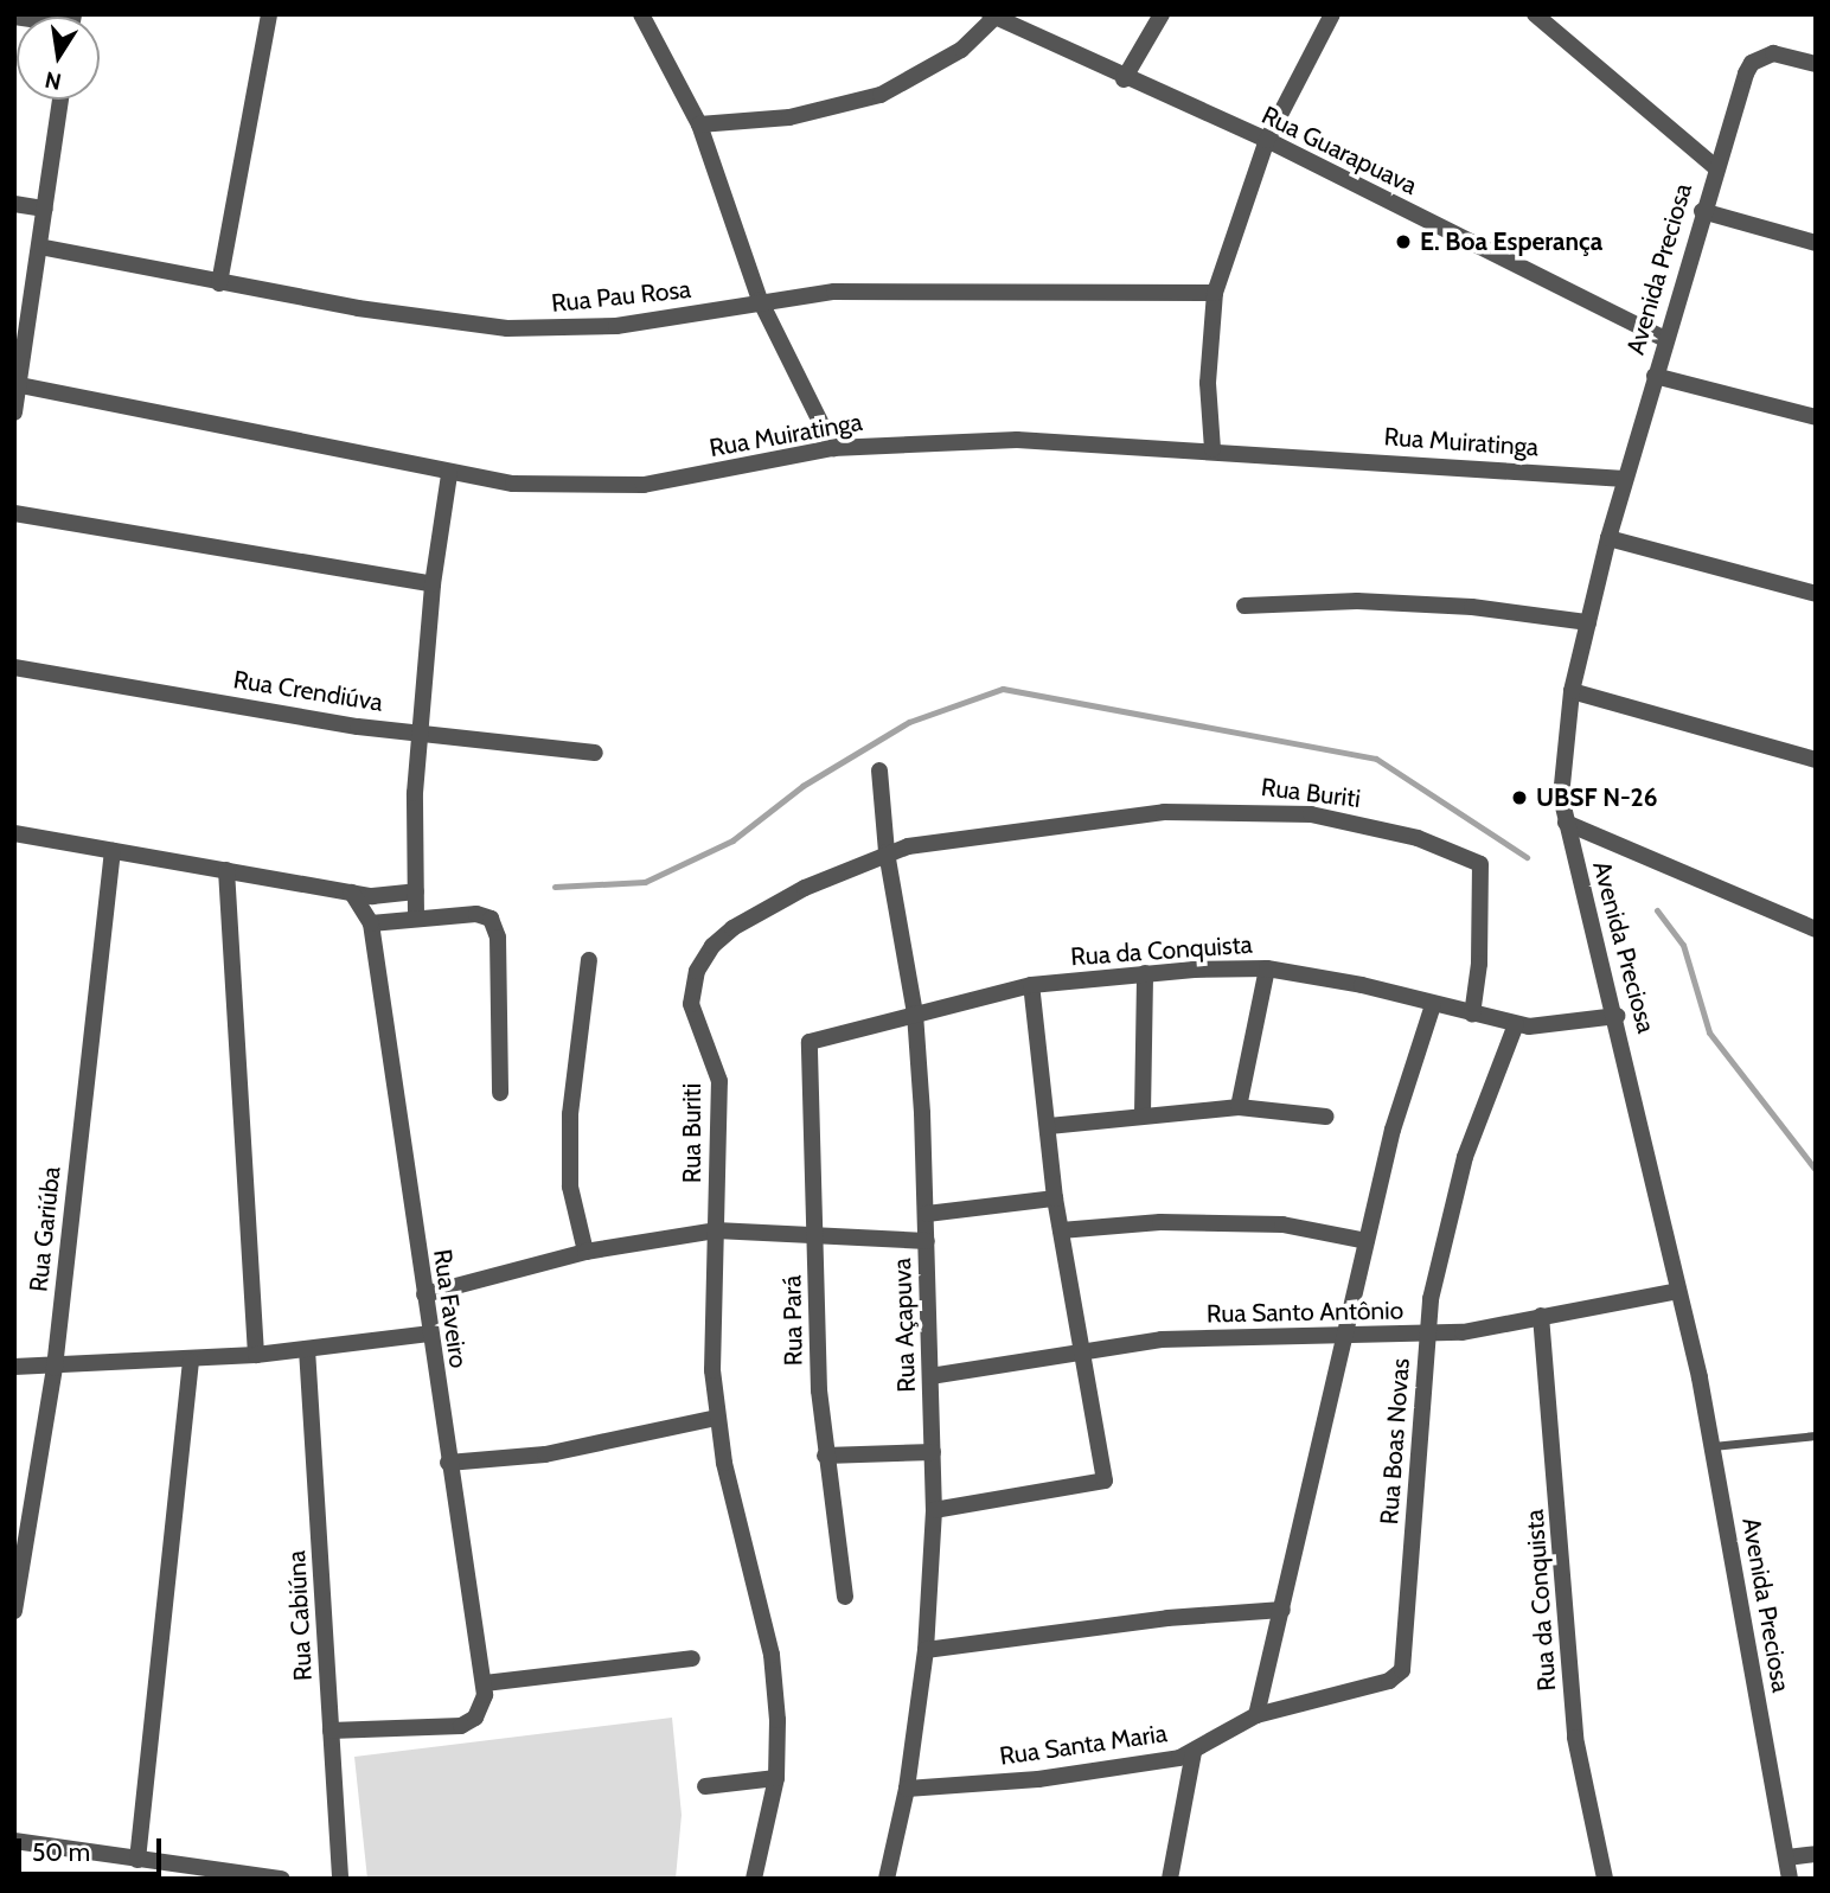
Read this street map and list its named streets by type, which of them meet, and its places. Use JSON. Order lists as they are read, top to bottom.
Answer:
{
  "streets": {
    "street": [
      "Rua Guarapuava",
      "Avenida Preciosa",
      "Rua Pau Rosa",
      "Rua Muiratinga",
      "Rua Crendiúva",
      "Rua Buriti",
      "Rua da Conquista",
      "Rua Gariúba",
      "Rua Faveiro",
      "Rua Santo Antônio",
      "Rua Pará",
      "Rua Açapuva",
      "Rua Boas Novas",
      "Rua Cabiúna",
      "Rua Santa Maria"
    ]
  },
  "crossings": [
    ["Rua Guarapuava", "Avenida Preciosa"],
    ["Avenida Preciosa", "Rua Muiratinga"],
    ["Avenida Preciosa", "Rua da Conquista"],
    ["Avenida Preciosa", "Rua Santo Antônio"],
    ["Rua Buriti", "Rua da Conquista"],
    ["Rua Buriti", "Rua Açapuva"],
    ["Rua da Conquista", "Rua Santo Antônio"],
    ["Rua da Conquista", "Rua Pará"],
    ["Rua da Conquista", "Rua Açapuva"],
    ["Rua da Conquista", "Rua Boas Novas"],
    ["Rua Santo Antônio", "Rua Açapuva"],
    ["Rua Santo Antônio", "Rua Boas Novas"],
    ["Rua Açapuva", "Rua Santa Maria"],
    ["Rua Boas Novas", "Rua Santa Maria"]
  ],
  "places": ["E. Boa Esperança", "UBSF N-26"],
  "scale_bar": "50 m",
  "north": "bottom"
}
